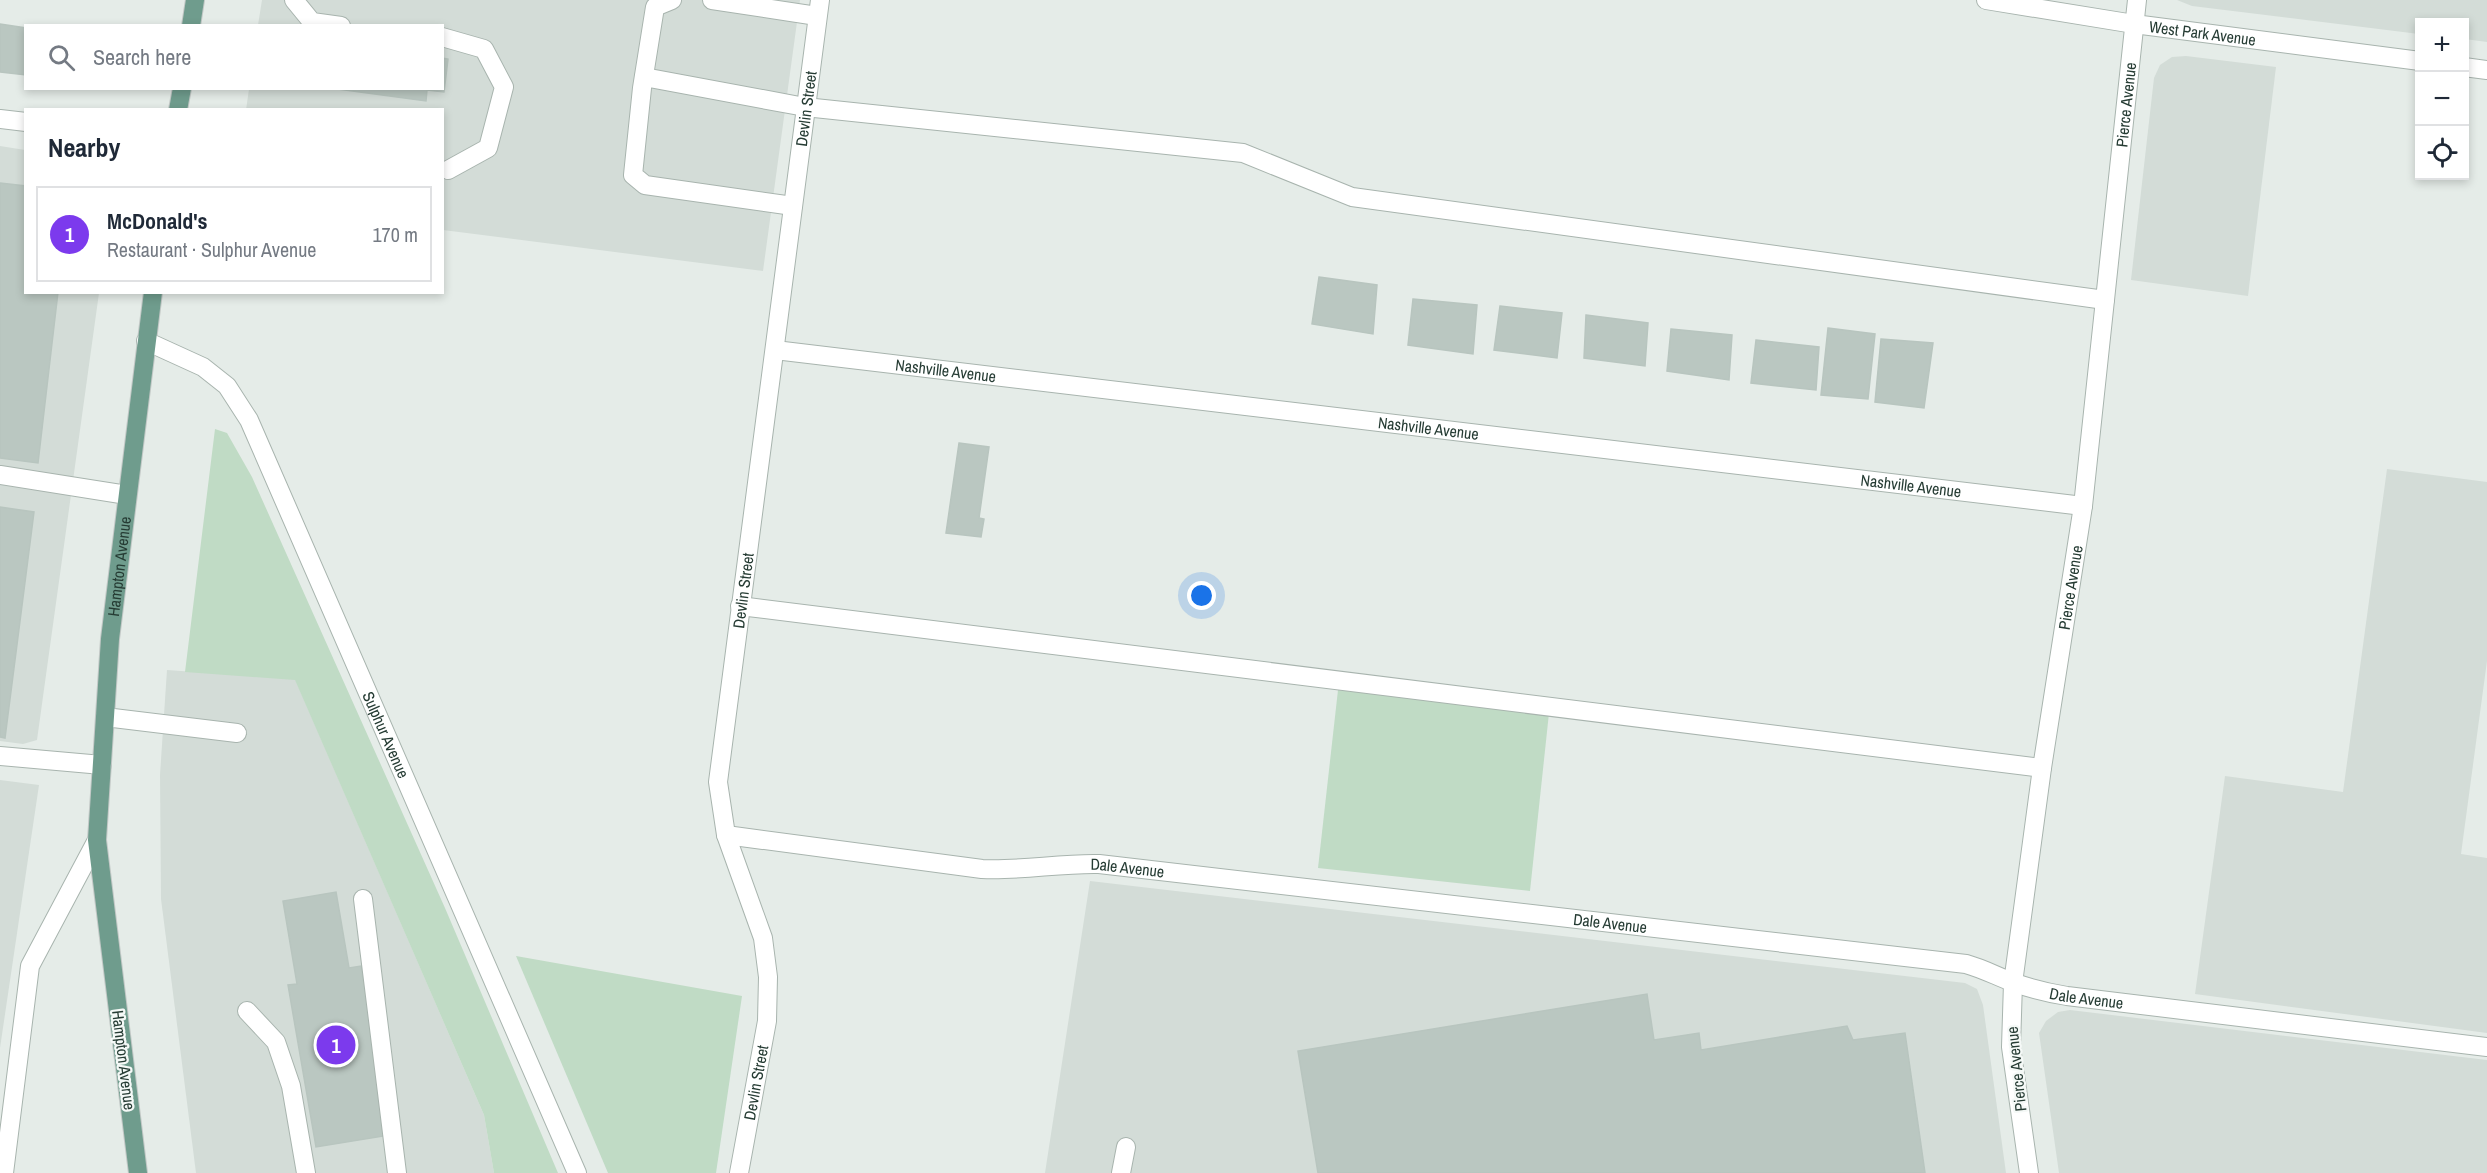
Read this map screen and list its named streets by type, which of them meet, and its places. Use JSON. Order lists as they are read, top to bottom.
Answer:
{
  "streets": {
    "main road": ["Hampton Avenue"],
    "street": [
      "West Park Avenue",
      "Pierce Avenue",
      "Devlin Street",
      "Nashville Avenue",
      "Sulphur Avenue",
      "Dale Avenue"
    ]
  },
  "crossings": [
    ["West Park Avenue", "Pierce Avenue"],
    ["Pierce Avenue", "Nashville Avenue"],
    ["Pierce Avenue", "Dale Avenue"],
    ["Devlin Street", "Nashville Avenue"],
    ["Devlin Street", "Dale Avenue"],
    ["Hampton Avenue", "Sulphur Avenue"]
  ],
  "page": {
    "map_buttons": ["+", "−"],
    "search": "Search here",
    "heading": "Nearby",
    "list": [
      {
        "mark": "1",
        "name": "McDonald's",
        "note": "Restaurant · Sulphur Avenue",
        "value": "170 m"
      }
    ],
    "pins": "1"
  }
}
